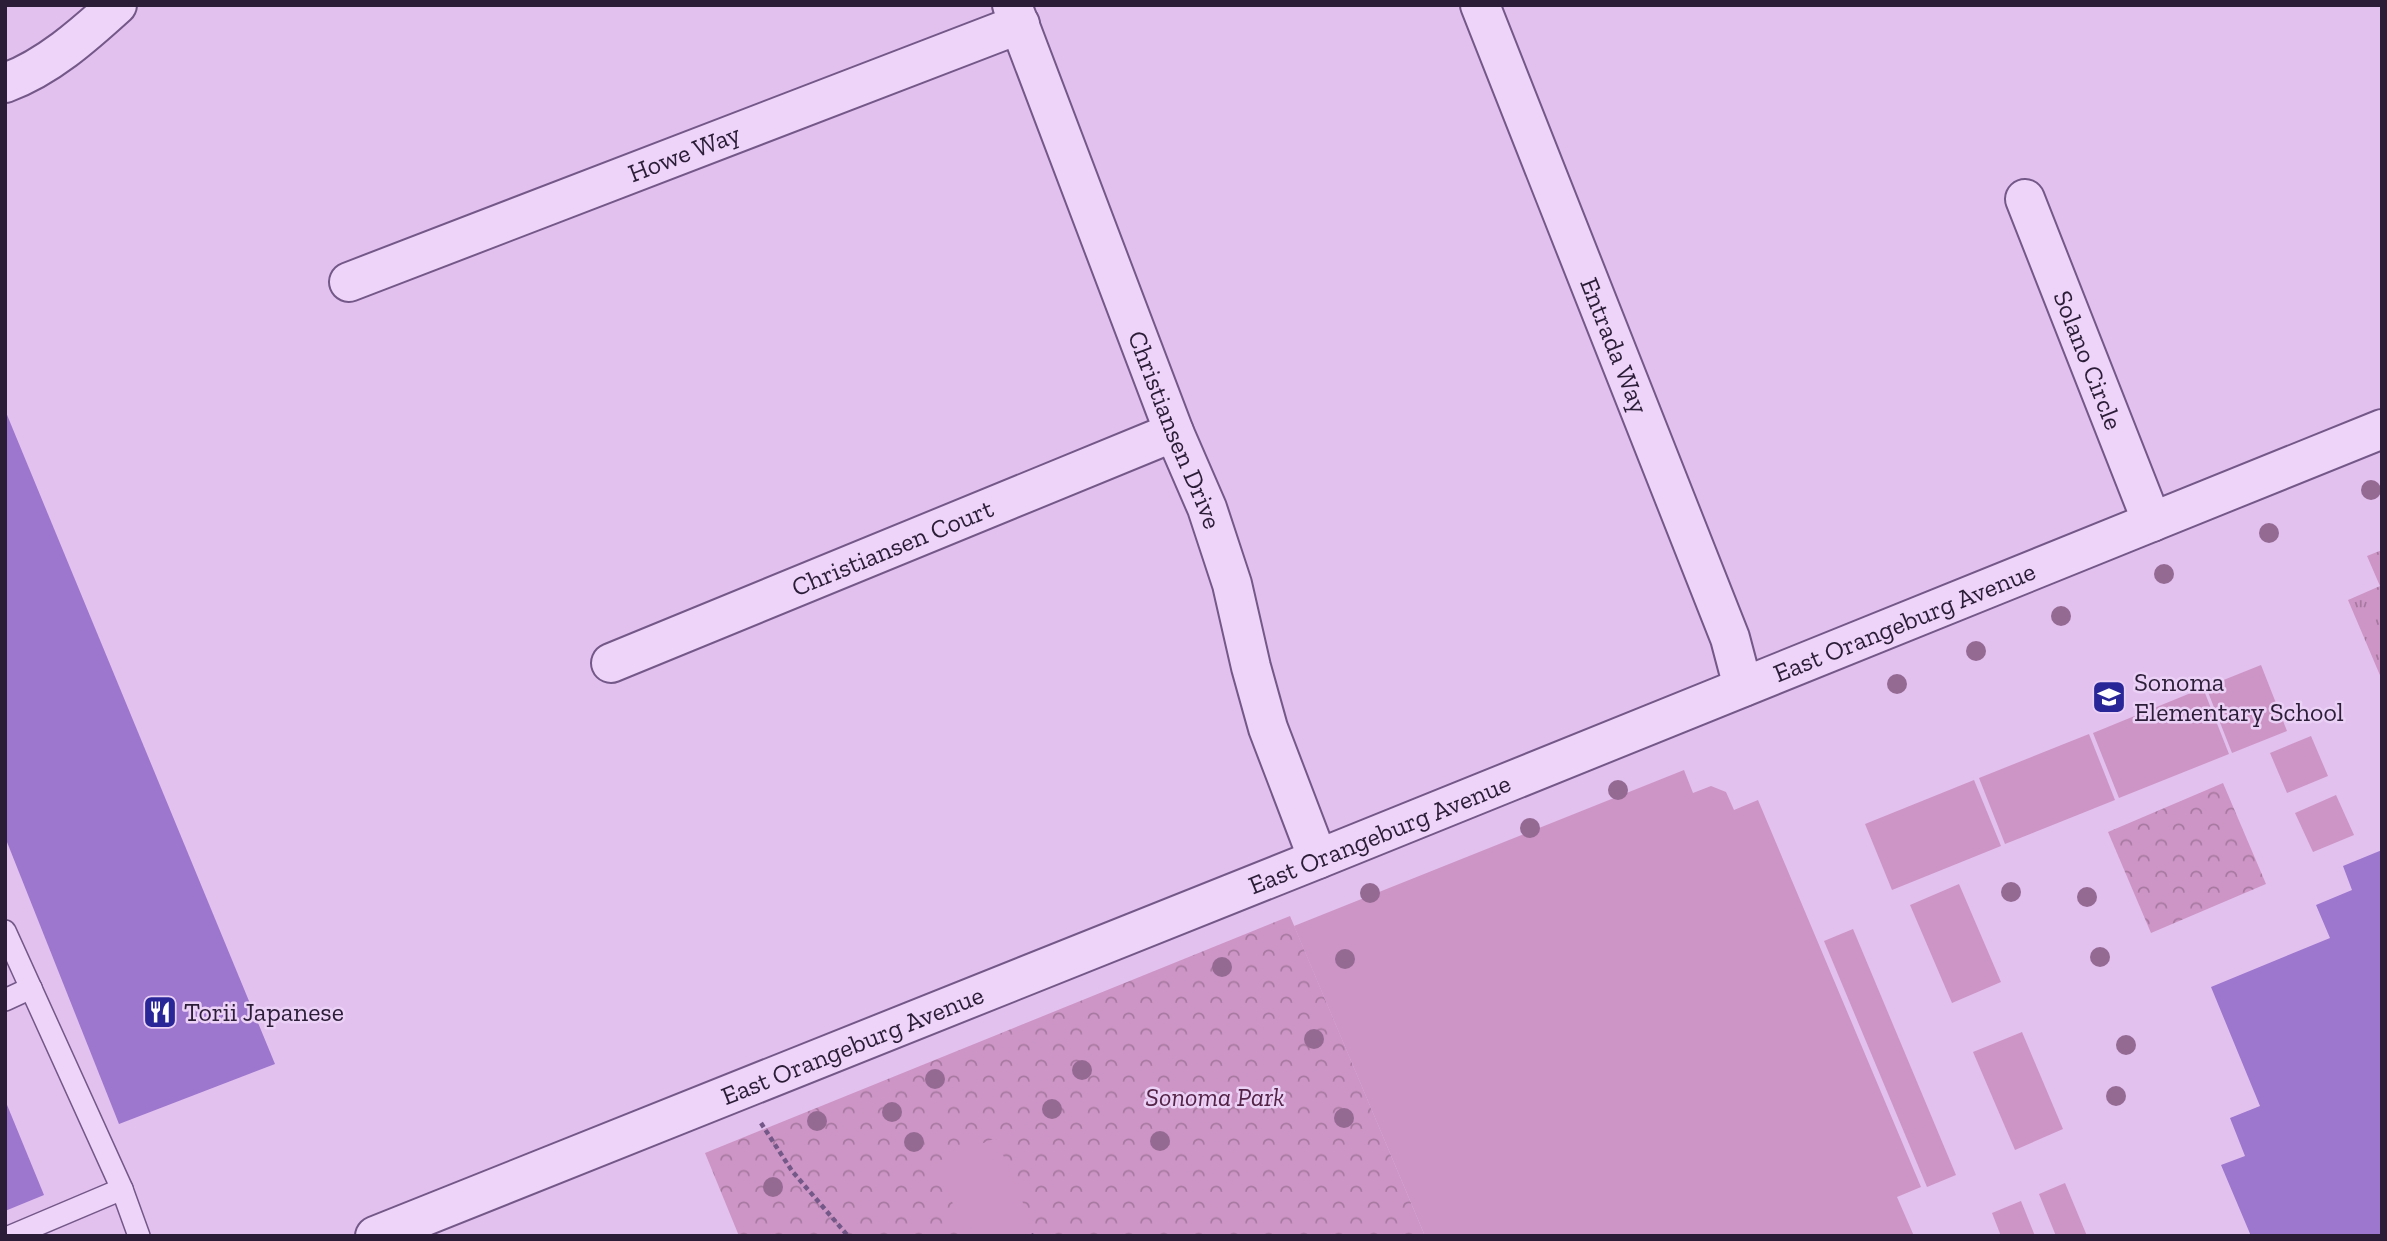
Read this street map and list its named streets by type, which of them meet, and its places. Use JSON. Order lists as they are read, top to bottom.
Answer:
{
  "streets": {
    "street": [
      "Howe Way",
      "Entrada Way",
      "Solano Circle",
      "Christiansen Drive",
      "Christiansen Court",
      "East Orangeburg Avenue"
    ]
  },
  "crossings": [
    ["Howe Way", "Christiansen Drive"],
    ["Entrada Way", "East Orangeburg Avenue"],
    ["Solano Circle", "East Orangeburg Avenue"],
    ["Christiansen Drive", "Christiansen Court"],
    ["Christiansen Drive", "East Orangeburg Avenue"]
  ],
  "parks": ["Sonoma Park"],
  "places": {
    "school or university": ["Sonoma Elementary School"],
    "restaurant": ["Torii Japanese"]
  }
}
